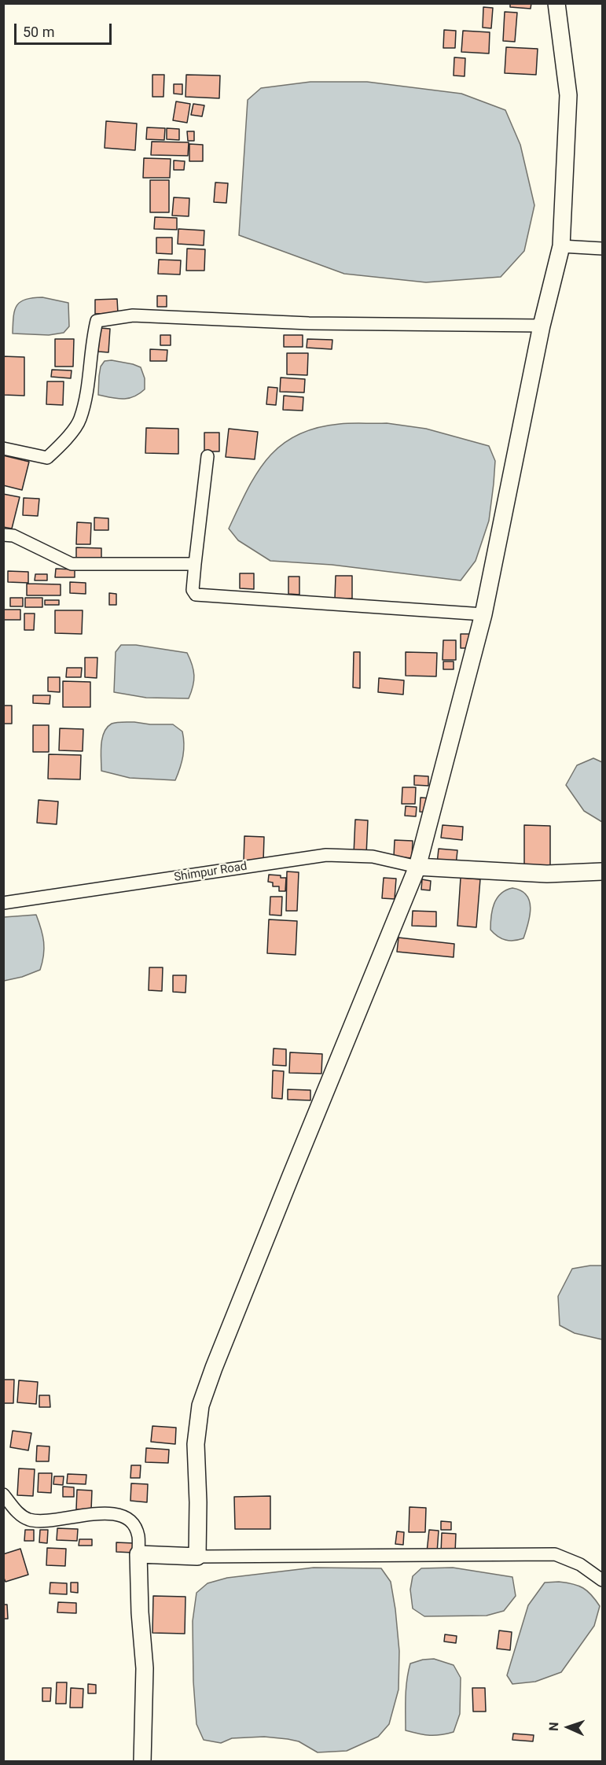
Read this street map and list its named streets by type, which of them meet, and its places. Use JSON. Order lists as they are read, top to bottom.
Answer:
{
  "streets": {
    "street": ["Shimpur Road"]
  },
  "scale_bar": "50 m",
  "north": "left"
}
